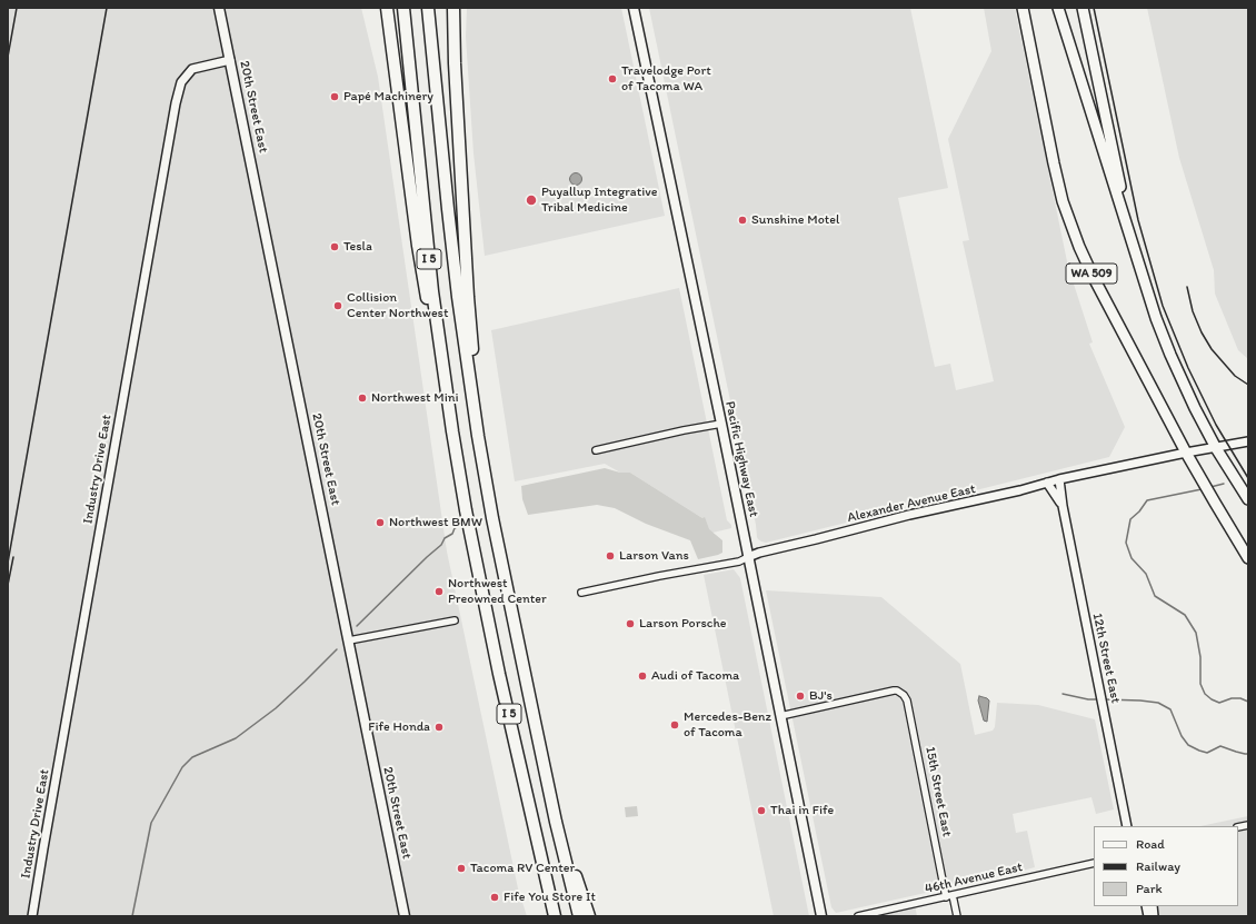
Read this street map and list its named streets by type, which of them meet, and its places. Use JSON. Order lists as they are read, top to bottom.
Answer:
{
  "streets": {
    "highway": ["I 5", "WA 509"],
    "main road": ["20th Street East", "Pacific Highway East"],
    "street": [
      "Industry Drive East",
      "Alexander Avenue East",
      "12th Street East",
      "15th Street East",
      "46th Avenue East"
    ]
  },
  "crossings": [
    ["20th Street East", "Industry Drive East"],
    ["WA 509", "Alexander Avenue East"],
    ["Pacific Highway East", "Alexander Avenue East"],
    ["Pacific Highway East", "15th Street East"],
    ["Alexander Avenue East", "12th Street East"],
    ["15th Street East", "46th Avenue East"]
  ],
  "places": [
    "Travelodge Port of Tacoma WA",
    "Papé Machinery",
    "Puyallup Integrative Tribal Medicine",
    "Sunshine Motel",
    "Tesla",
    "Collision Center Northwest",
    "Northwest Mini",
    "Northwest BMW",
    "Larson Vans",
    "Northwest Preowned Center",
    "Larson Porsche",
    "Audi of Tacoma",
    "BJ's",
    "Mercedes-Benz of Tacoma",
    "Fife Honda",
    "Thai in Fife",
    "Tacoma RV Center",
    "Fife You Store It"
  ],
  "legend": ["Road", "Railway", "Park"]
}
